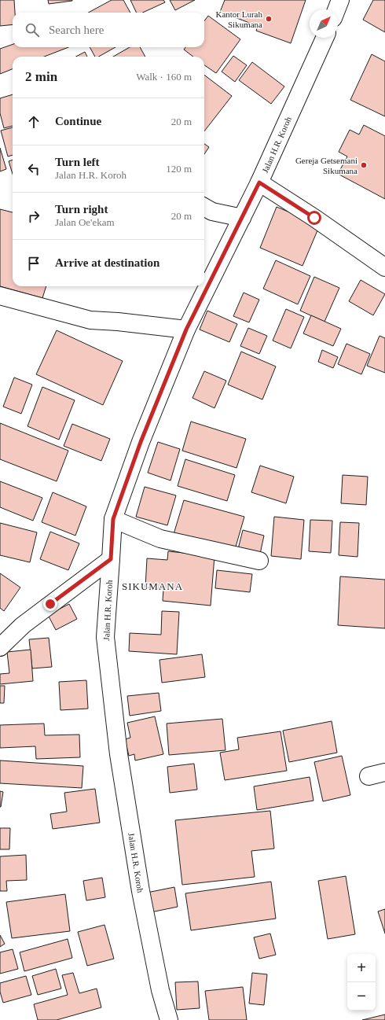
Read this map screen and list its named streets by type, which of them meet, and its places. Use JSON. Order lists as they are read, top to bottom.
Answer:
{
  "streets": {
    "main road": ["Jalan H.R. Koroh"]
  },
  "districts": ["SIKUMANA"],
  "places": ["Kantor Lurah Sikumana", "Gereja Getsemani Sikumana"],
  "north": "top right",
  "page": {
    "search": "Search here",
    "heading": ["2 min", "Walk · 160 m"],
    "list": [
      ["Continue", "20 m"],
      ["Turn left", "Jalan H.R. Koroh", "120 m"],
      ["Turn right", "Jalan Oe'ekam", "20 m"],
      "Arrive at destination"
    ],
    "map_buttons": ["+", "−"]
  }
}
